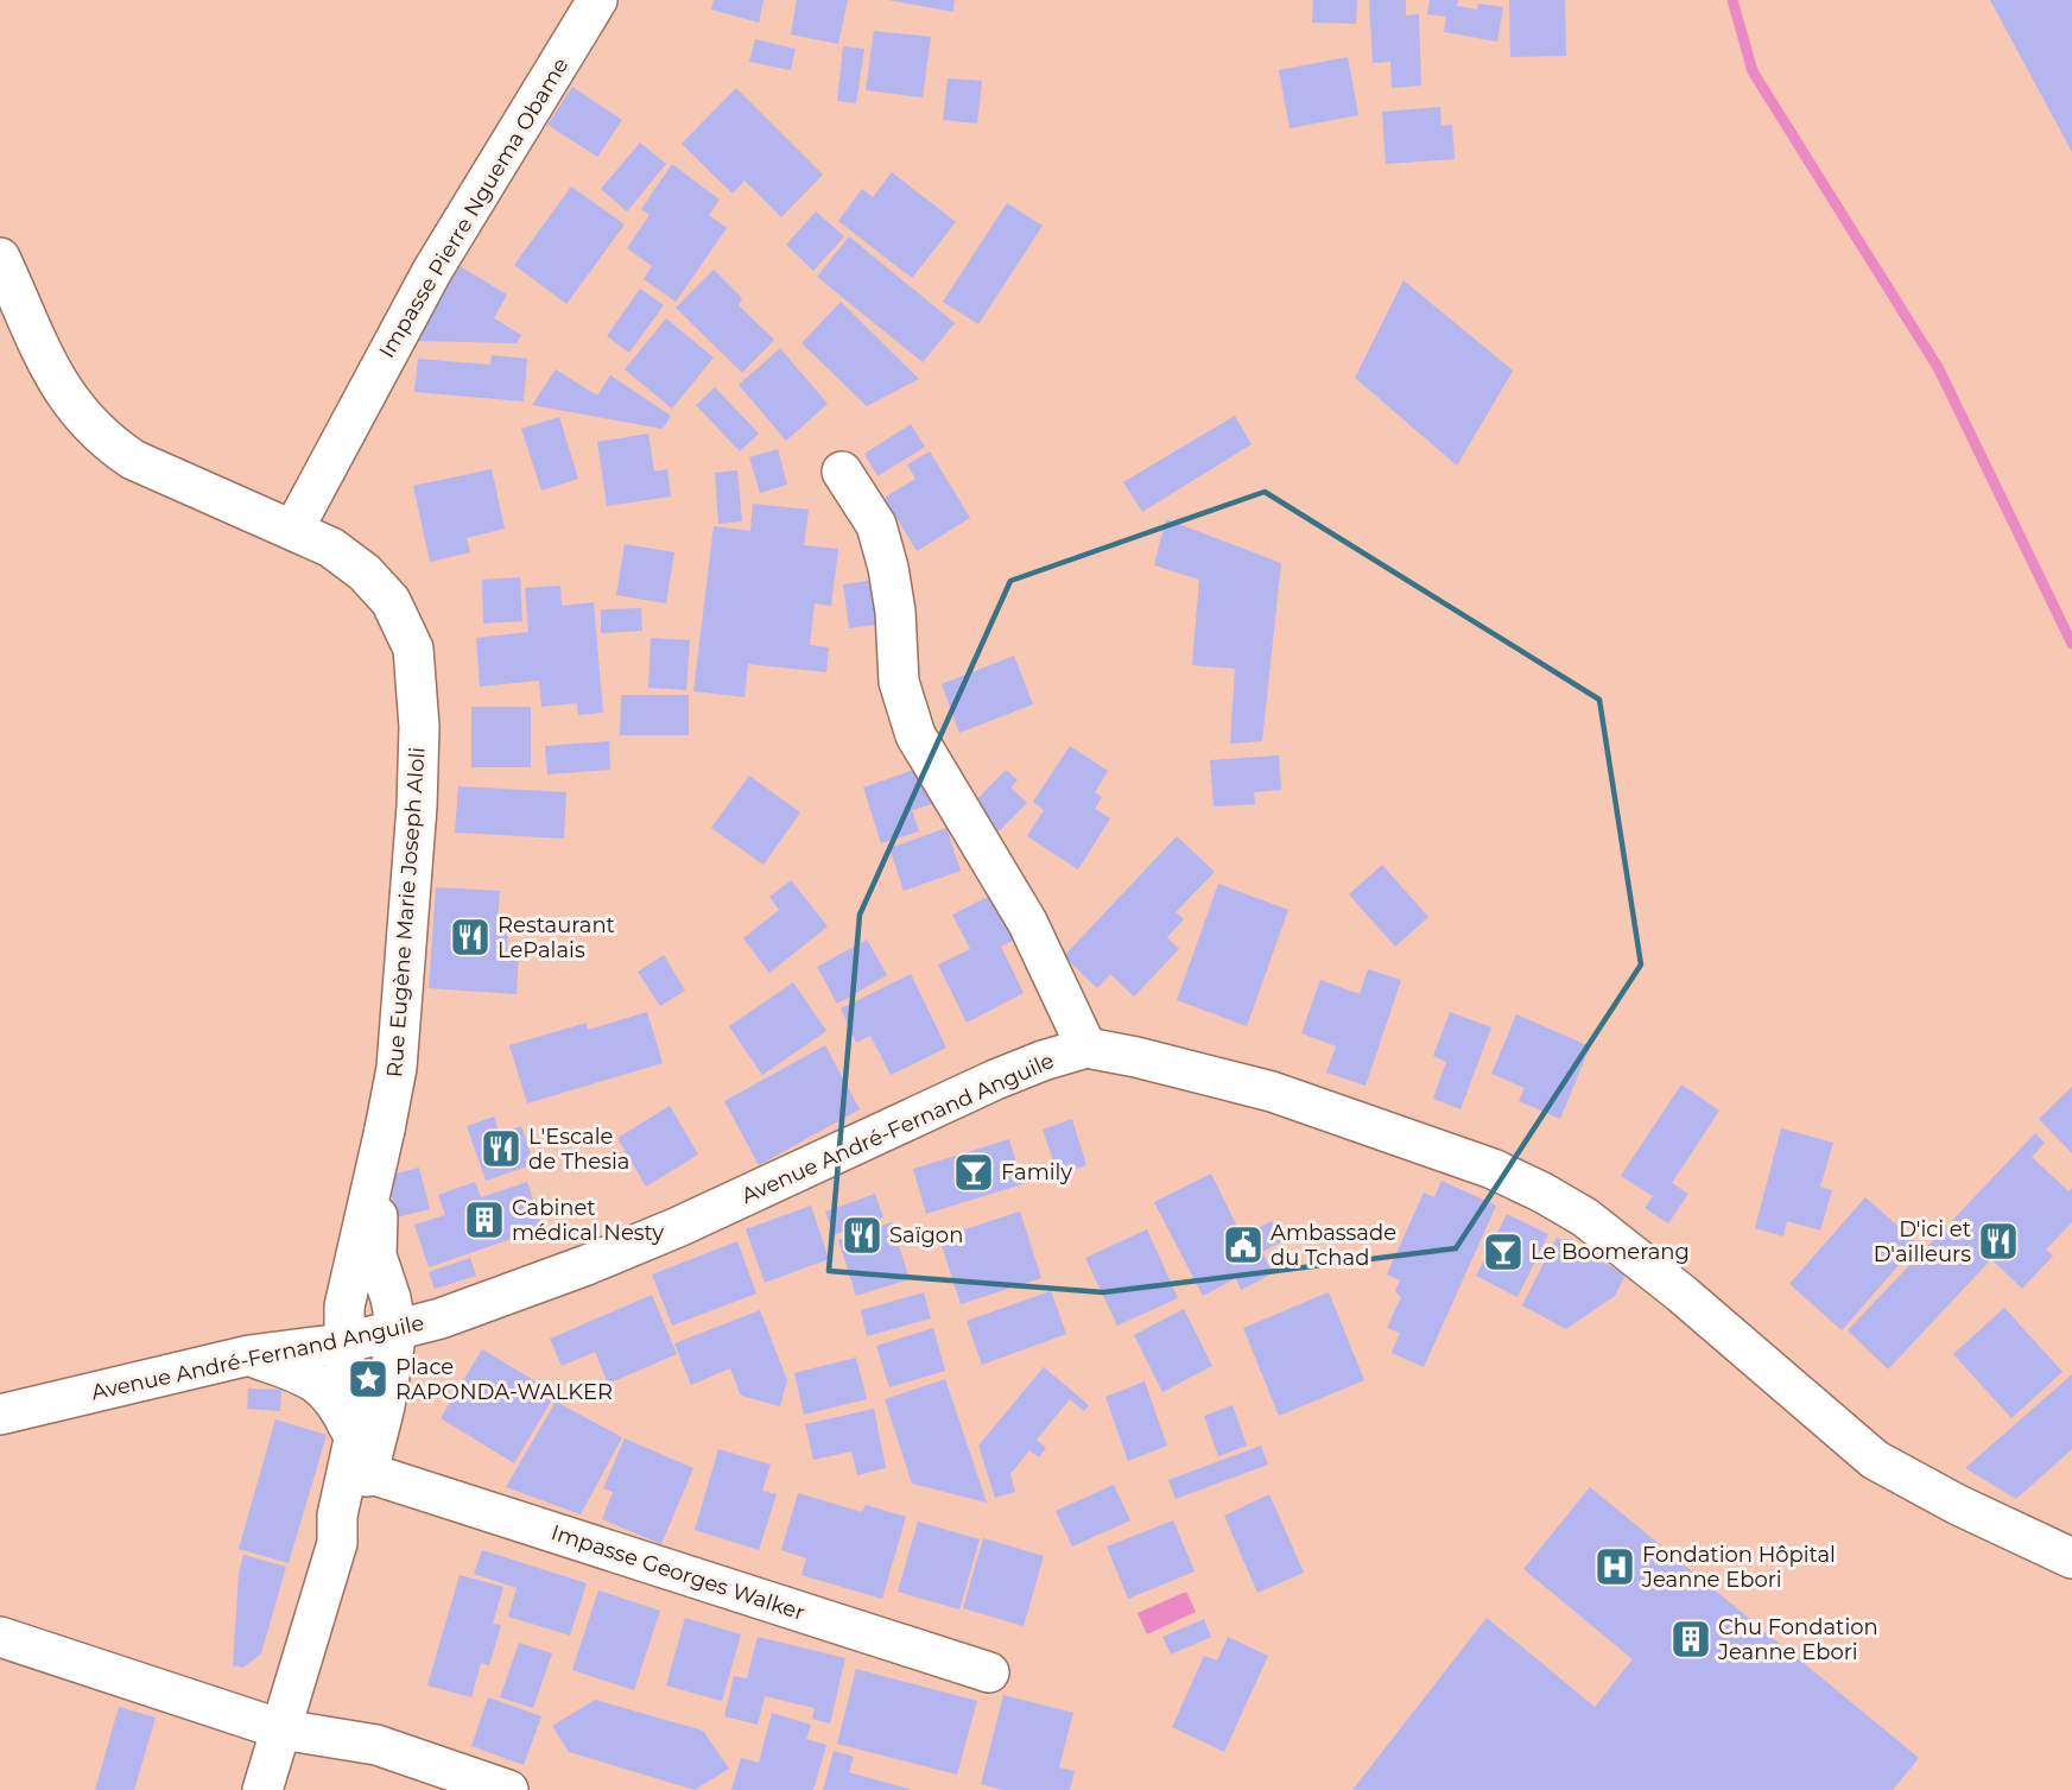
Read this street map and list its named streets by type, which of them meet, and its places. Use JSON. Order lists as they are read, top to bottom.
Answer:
{
  "streets": {
    "main road": [
      "Impasse Pierre Nguema Obame",
      "Rue Eugène Marie Joseph Aloli",
      "Avenue André-Fernand Anguile",
      "Impasse Georges Walker"
    ]
  },
  "crossings": [
    ["Impasse Pierre Nguema Obame", "Rue Eugène Marie Joseph Aloli"]
  ],
  "places": {
    "restaurant": [
      "Restaurant LePalais",
      "L'Escale de Thesia",
      "Saïgon",
      "D'ici et D'ailleurs"
    ],
    "bar": ["Family", "Le Boomerang"],
    "building": ["Cabinet médical Nesty", "Chu Fondation Jeanne Ebori"],
    "public building": ["Ambassade du Tchad"],
    "place": ["Place RAPONDA-WALKER"],
    "hospital": ["Fondation Hôpital Jeanne Ebori"]
  }
}
